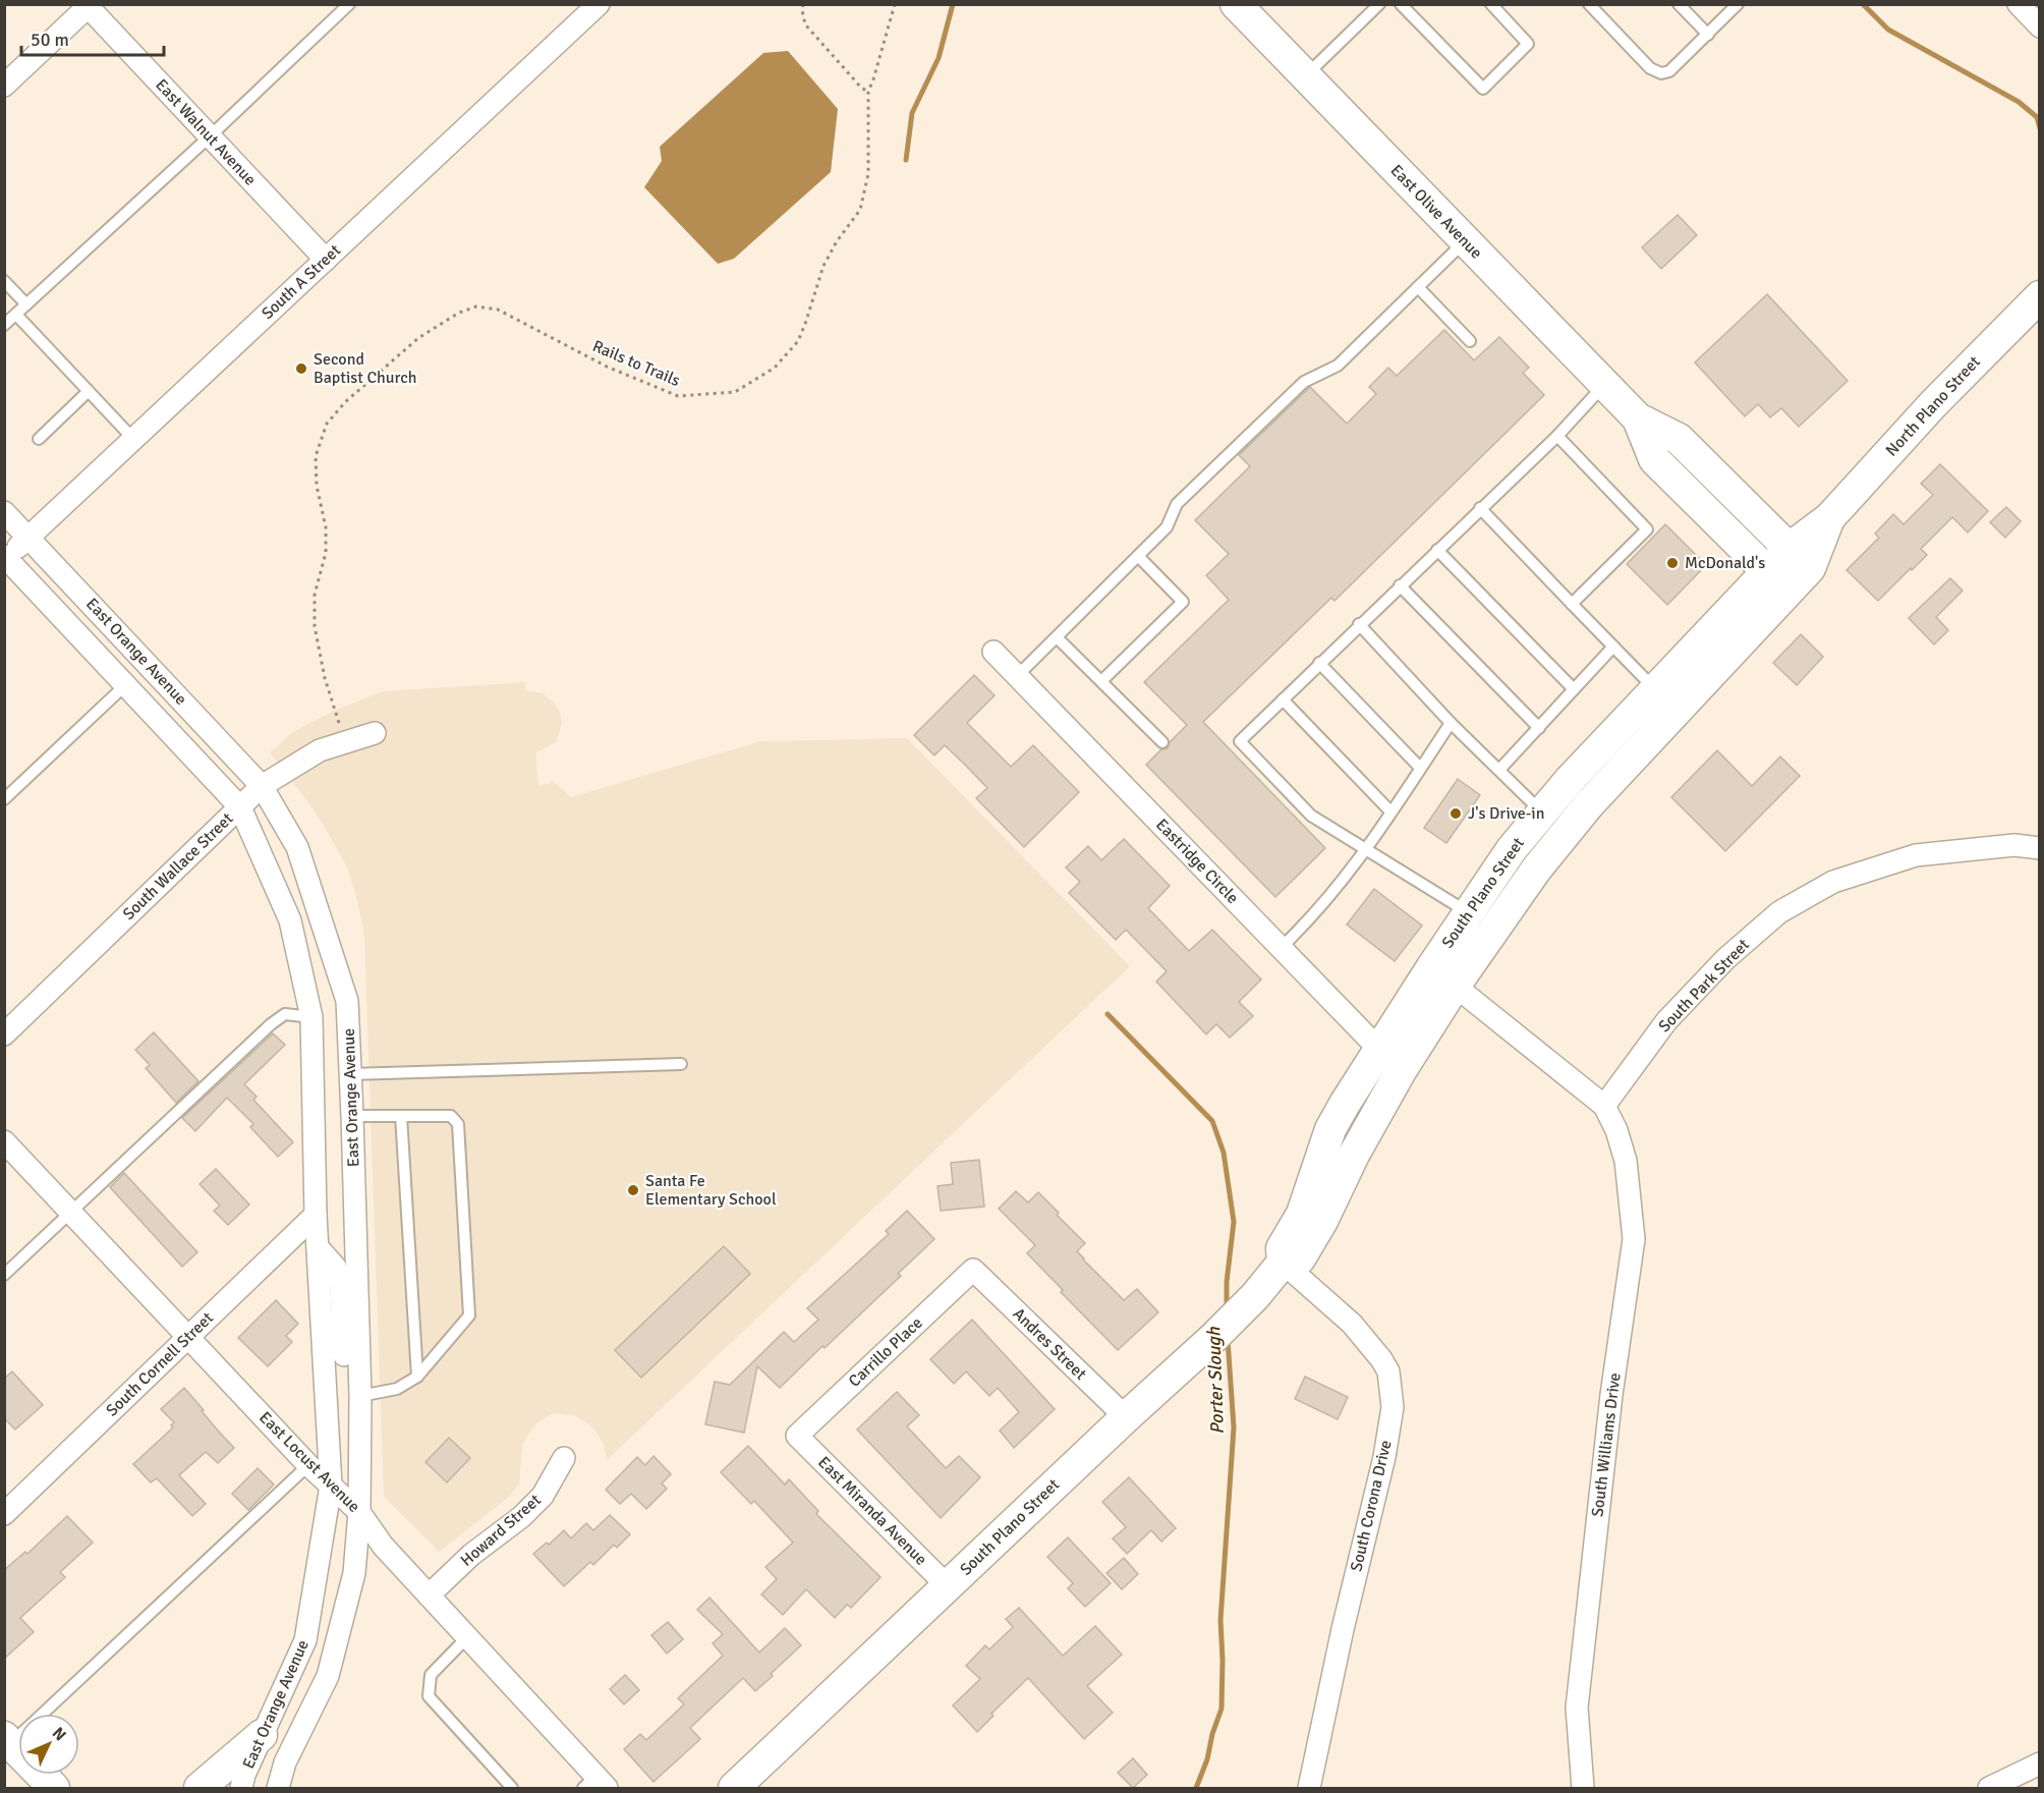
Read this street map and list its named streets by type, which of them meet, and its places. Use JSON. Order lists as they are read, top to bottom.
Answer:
{
  "streets": {
    "main road": ["East Olive Avenue", "North Plano Street", "South Plano Street"],
    "street": [
      "East Walnut Avenue",
      "South A Street",
      "East Orange Avenue",
      "Eastridge Circle",
      "South Wallace Street",
      "South Park Street",
      "Andres Street",
      "Carrillo Place",
      "South Cornell Street",
      "South Williams Drive",
      "East Locust Avenue",
      "South Corona Drive",
      "East Miranda Avenue",
      "Howard Street"
    ],
    "path": ["Rails to Trails"]
  },
  "crossings": [
    ["East Walnut Avenue", "South A Street"],
    ["East Olive Avenue", "North Plano Street"],
    ["East Olive Avenue", "South Plano Street"],
    ["South A Street", "East Orange Avenue"],
    ["North Plano Street", "South Plano Street"],
    ["East Orange Avenue", "South Wallace Street"],
    ["East Orange Avenue", "South Cornell Street"],
    ["East Orange Avenue", "East Locust Avenue"],
    ["Eastridge Circle", "South Plano Street"],
    ["South Plano Street", "Andres Street"],
    ["South Plano Street", "South Corona Drive"],
    ["South Plano Street", "East Miranda Avenue"],
    ["South Park Street", "South Williams Drive"],
    ["Andres Street", "Carrillo Place"],
    ["Carrillo Place", "East Miranda Avenue"],
    ["South Cornell Street", "East Locust Avenue"],
    ["East Locust Avenue", "Howard Street"]
  ],
  "water": ["Porter Slough"],
  "places": [
    "Second Baptist Church",
    "McDonald's",
    "J's Drive-in",
    "Santa Fe Elementary School"
  ],
  "scale_bar": "50 m",
  "north": "top right"
}
